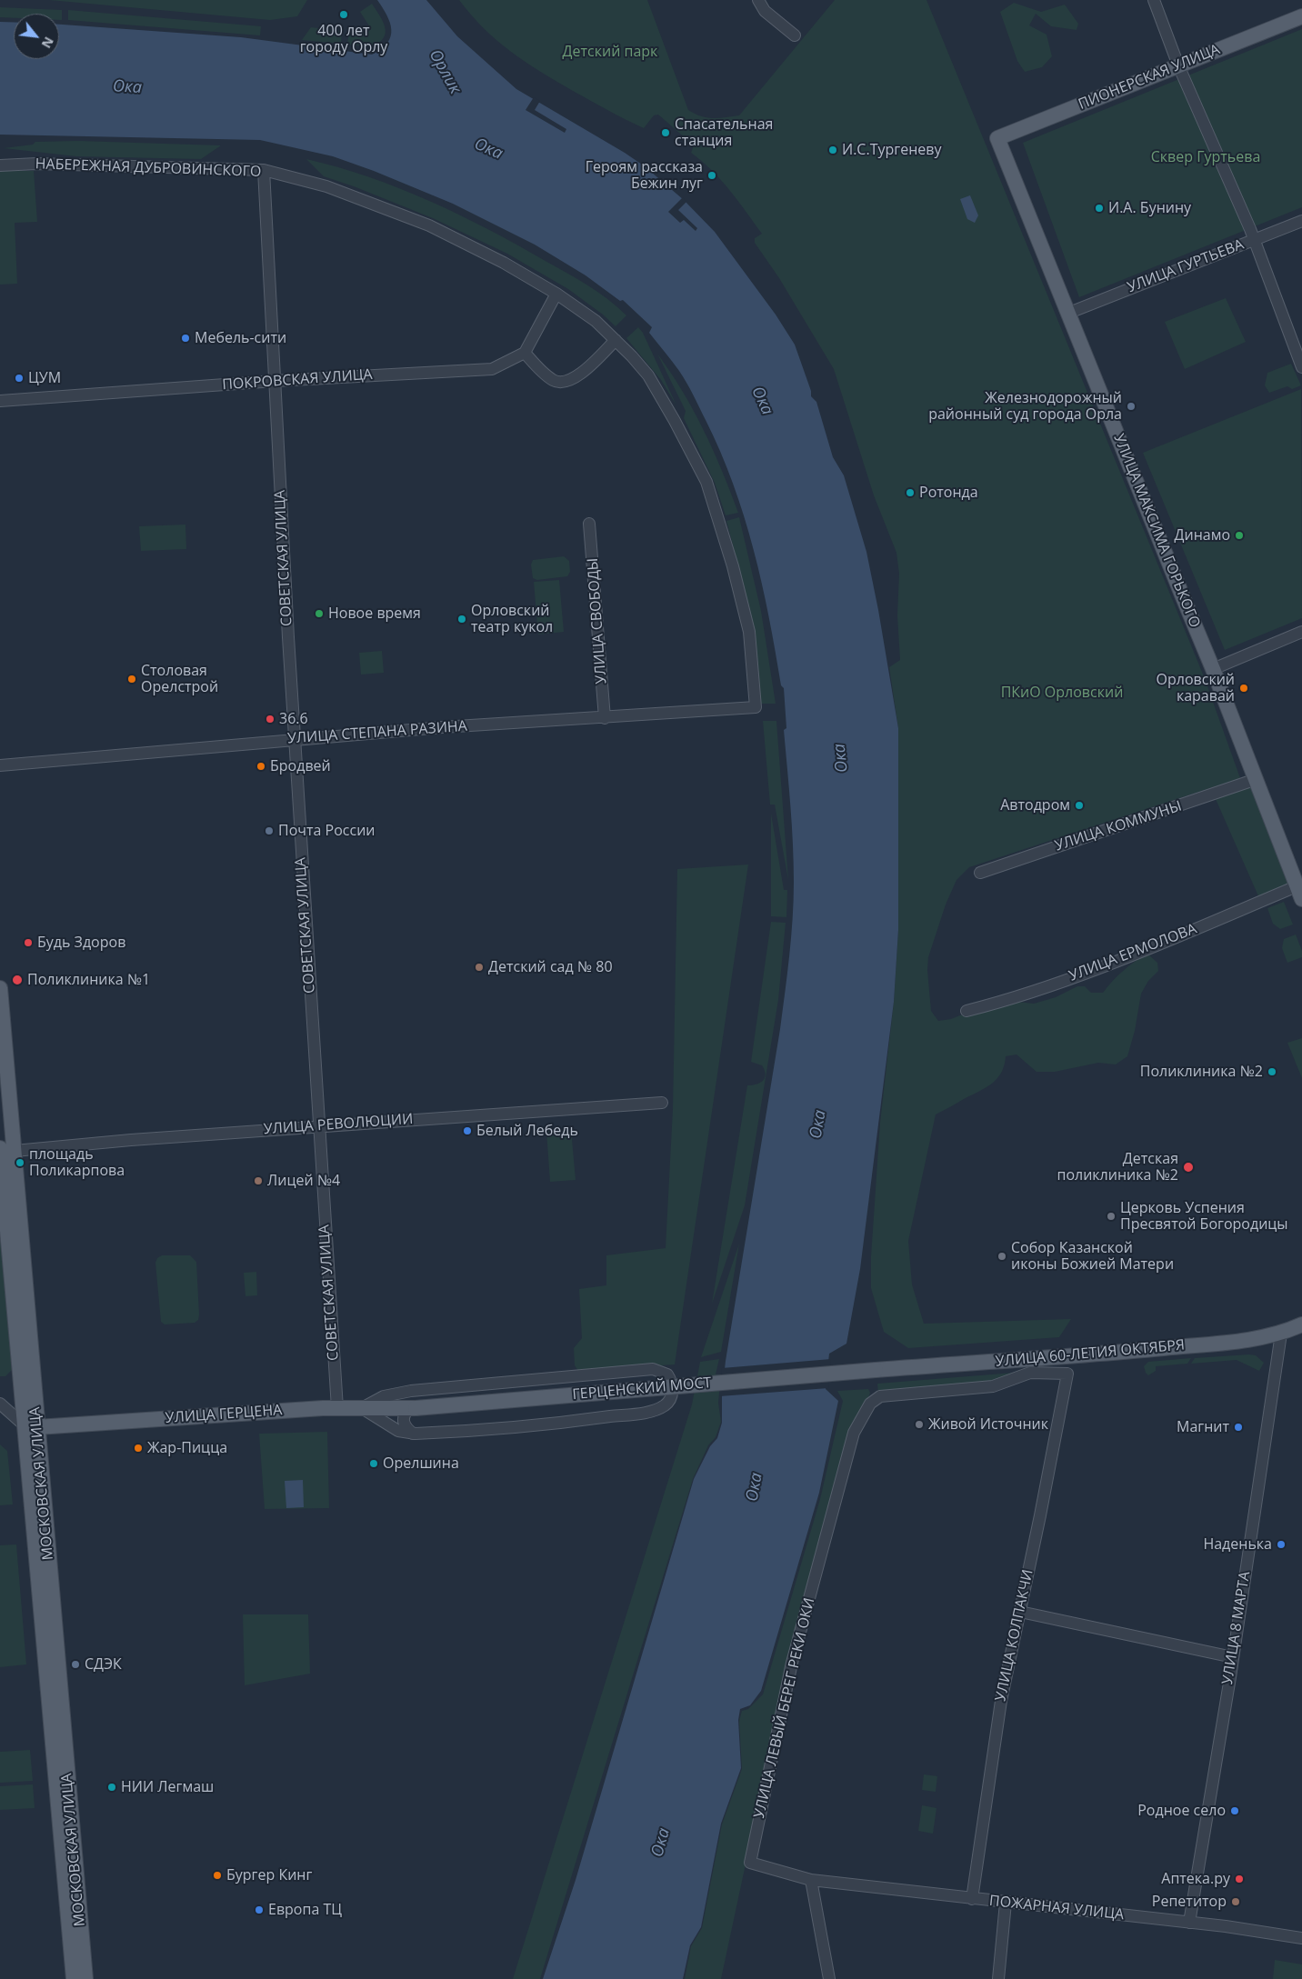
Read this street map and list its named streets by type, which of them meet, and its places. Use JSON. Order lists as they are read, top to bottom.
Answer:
{
  "streets": {
    "main road": [
      "ПИОНЕРСКАЯ УЛИЦА",
      "УЛИЦА МАКСИМА ГОРЬКОГО",
      "УЛИЦА 60-ЛЕТИЯ ОКТЯБРЯ",
      "ГЕРЦЕНСКИЙ МОСТ",
      "УЛИЦА ГЕРЦЕНА",
      "МОСКОВСКАЯ УЛИЦА"
    ],
    "street": [
      "НАБЕРЕЖНАЯ ДУБРОВИНСКОГО",
      "УЛИЦА ГУРТЬЕВА",
      "ПОКРОВСКАЯ УЛИЦА",
      "СОВЕТСКАЯ УЛИЦА",
      "УЛИЦА СВОБОДЫ",
      "УЛИЦА СТЕПАНА РАЗИНА",
      "УЛИЦА КОММУНЫ",
      "УЛИЦА ЕРМОЛОВА",
      "УЛИЦА РЕВОЛЮЦИИ",
      "УЛИЦА 8 МАРТА",
      "УЛИЦА КОЛПАКЧИ",
      "УЛИЦА ЛЕВЫЙ БЕРЕГ РЕКИ ОКИ",
      "ПОЖАРНАЯ УЛИЦА"
    ]
  },
  "crossings": [
    ["ПИОНЕРСКАЯ УЛИЦА", "УЛИЦА МАКСИМА ГОРЬКОГО"],
    ["НАБЕРЕЖНАЯ ДУБРОВИНСКОГО", "СОВЕТСКАЯ УЛИЦА"],
    ["НАБЕРЕЖНАЯ ДУБРОВИНСКОГО", "УЛИЦА СТЕПАНА РАЗИНА"],
    ["УЛИЦА ГУРТЬЕВА", "УЛИЦА МАКСИМА ГОРЬКОГО"],
    ["ПОКРОВСКАЯ УЛИЦА", "СОВЕТСКАЯ УЛИЦА"],
    ["УЛИЦА МАКСИМА ГОРЬКОГО", "УЛИЦА КОММУНЫ"],
    ["УЛИЦА МАКСИМА ГОРЬКОГО", "УЛИЦА ЕРМОЛОВА"],
    ["СОВЕТСКАЯ УЛИЦА", "УЛИЦА СТЕПАНА РАЗИНА"],
    ["СОВЕТСКАЯ УЛИЦА", "УЛИЦА РЕВОЛЮЦИИ"],
    ["СОВЕТСКАЯ УЛИЦА", "УЛИЦА ГЕРЦЕНА"],
    ["УЛИЦА СВОБОДЫ", "УЛИЦА СТЕПАНА РАЗИНА"],
    ["УЛИЦА РЕВОЛЮЦИИ", "МОСКОВСКАЯ УЛИЦА"],
    ["УЛИЦА 60-ЛЕТИЯ ОКТЯБРЯ", "ГЕРЦЕНСКИЙ МОСТ"],
    ["УЛИЦА 60-ЛЕТИЯ ОКТЯБРЯ", "УЛИЦА 8 МАРТА"],
    ["ГЕРЦЕНСКИЙ МОСТ", "УЛИЦА ГЕРЦЕНА"],
    ["УЛИЦА ГЕРЦЕНА", "МОСКОВСКАЯ УЛИЦА"],
    ["УЛИЦА 8 МАРТА", "ПОЖАРНАЯ УЛИЦА"],
    ["УЛИЦА КОЛПАКЧИ", "УЛИЦА ЛЕВЫЙ БЕРЕГ РЕКИ ОКИ"],
    ["УЛИЦА КОЛПАКЧИ", "ПОЖАРНАЯ УЛИЦА"],
    ["УЛИЦА ЛЕВЫЙ БЕРЕГ РЕКИ ОКИ", "ПОЖАРНАЯ УЛИЦА"]
  ],
  "water": ["Орлик", "Ока"],
  "parks": ["Детский парк", "Сквер Гуртьева", "ПКиО Орловский"],
  "places": [
    "400 лет городу Орлу",
    "Спасательная станция",
    "И.С.Тургеневу",
    "Героям рассказа Бежин луг",
    "И.А. Бунину",
    "Мебель-сити",
    "ЦУМ",
    "Железнодорожный районный суд города Орла",
    "Ротонда",
    "Динамо",
    "Новое время",
    "Орловский театр кукол",
    "Столовая Орелстрой",
    "Орловский каравай",
    "36.6",
    "Бродвей",
    "Автодром",
    "Почта России",
    "Будь Здоров",
    "Детский сад № 80",
    "Поликлиника №1",
    "Поликлиника №2",
    "Белый Лебедь",
    "площадь Поликарпова",
    "Детская поликлиника №2",
    "Лицей №4",
    "Церковь Успения Пресвятой Богородицы",
    "Собор Казанской иконы Божией Матери",
    "Живой Источник",
    "Магнит",
    "Жар-Пицца",
    "Орелшина",
    "Наденька",
    "СДЭК",
    "НИИ Легмаш",
    "Родное село",
    "Бургер Кинг",
    "Аптека.ру",
    "Репетитор",
    "Европа ТЦ"
  ],
  "north": "bottom right"
}
